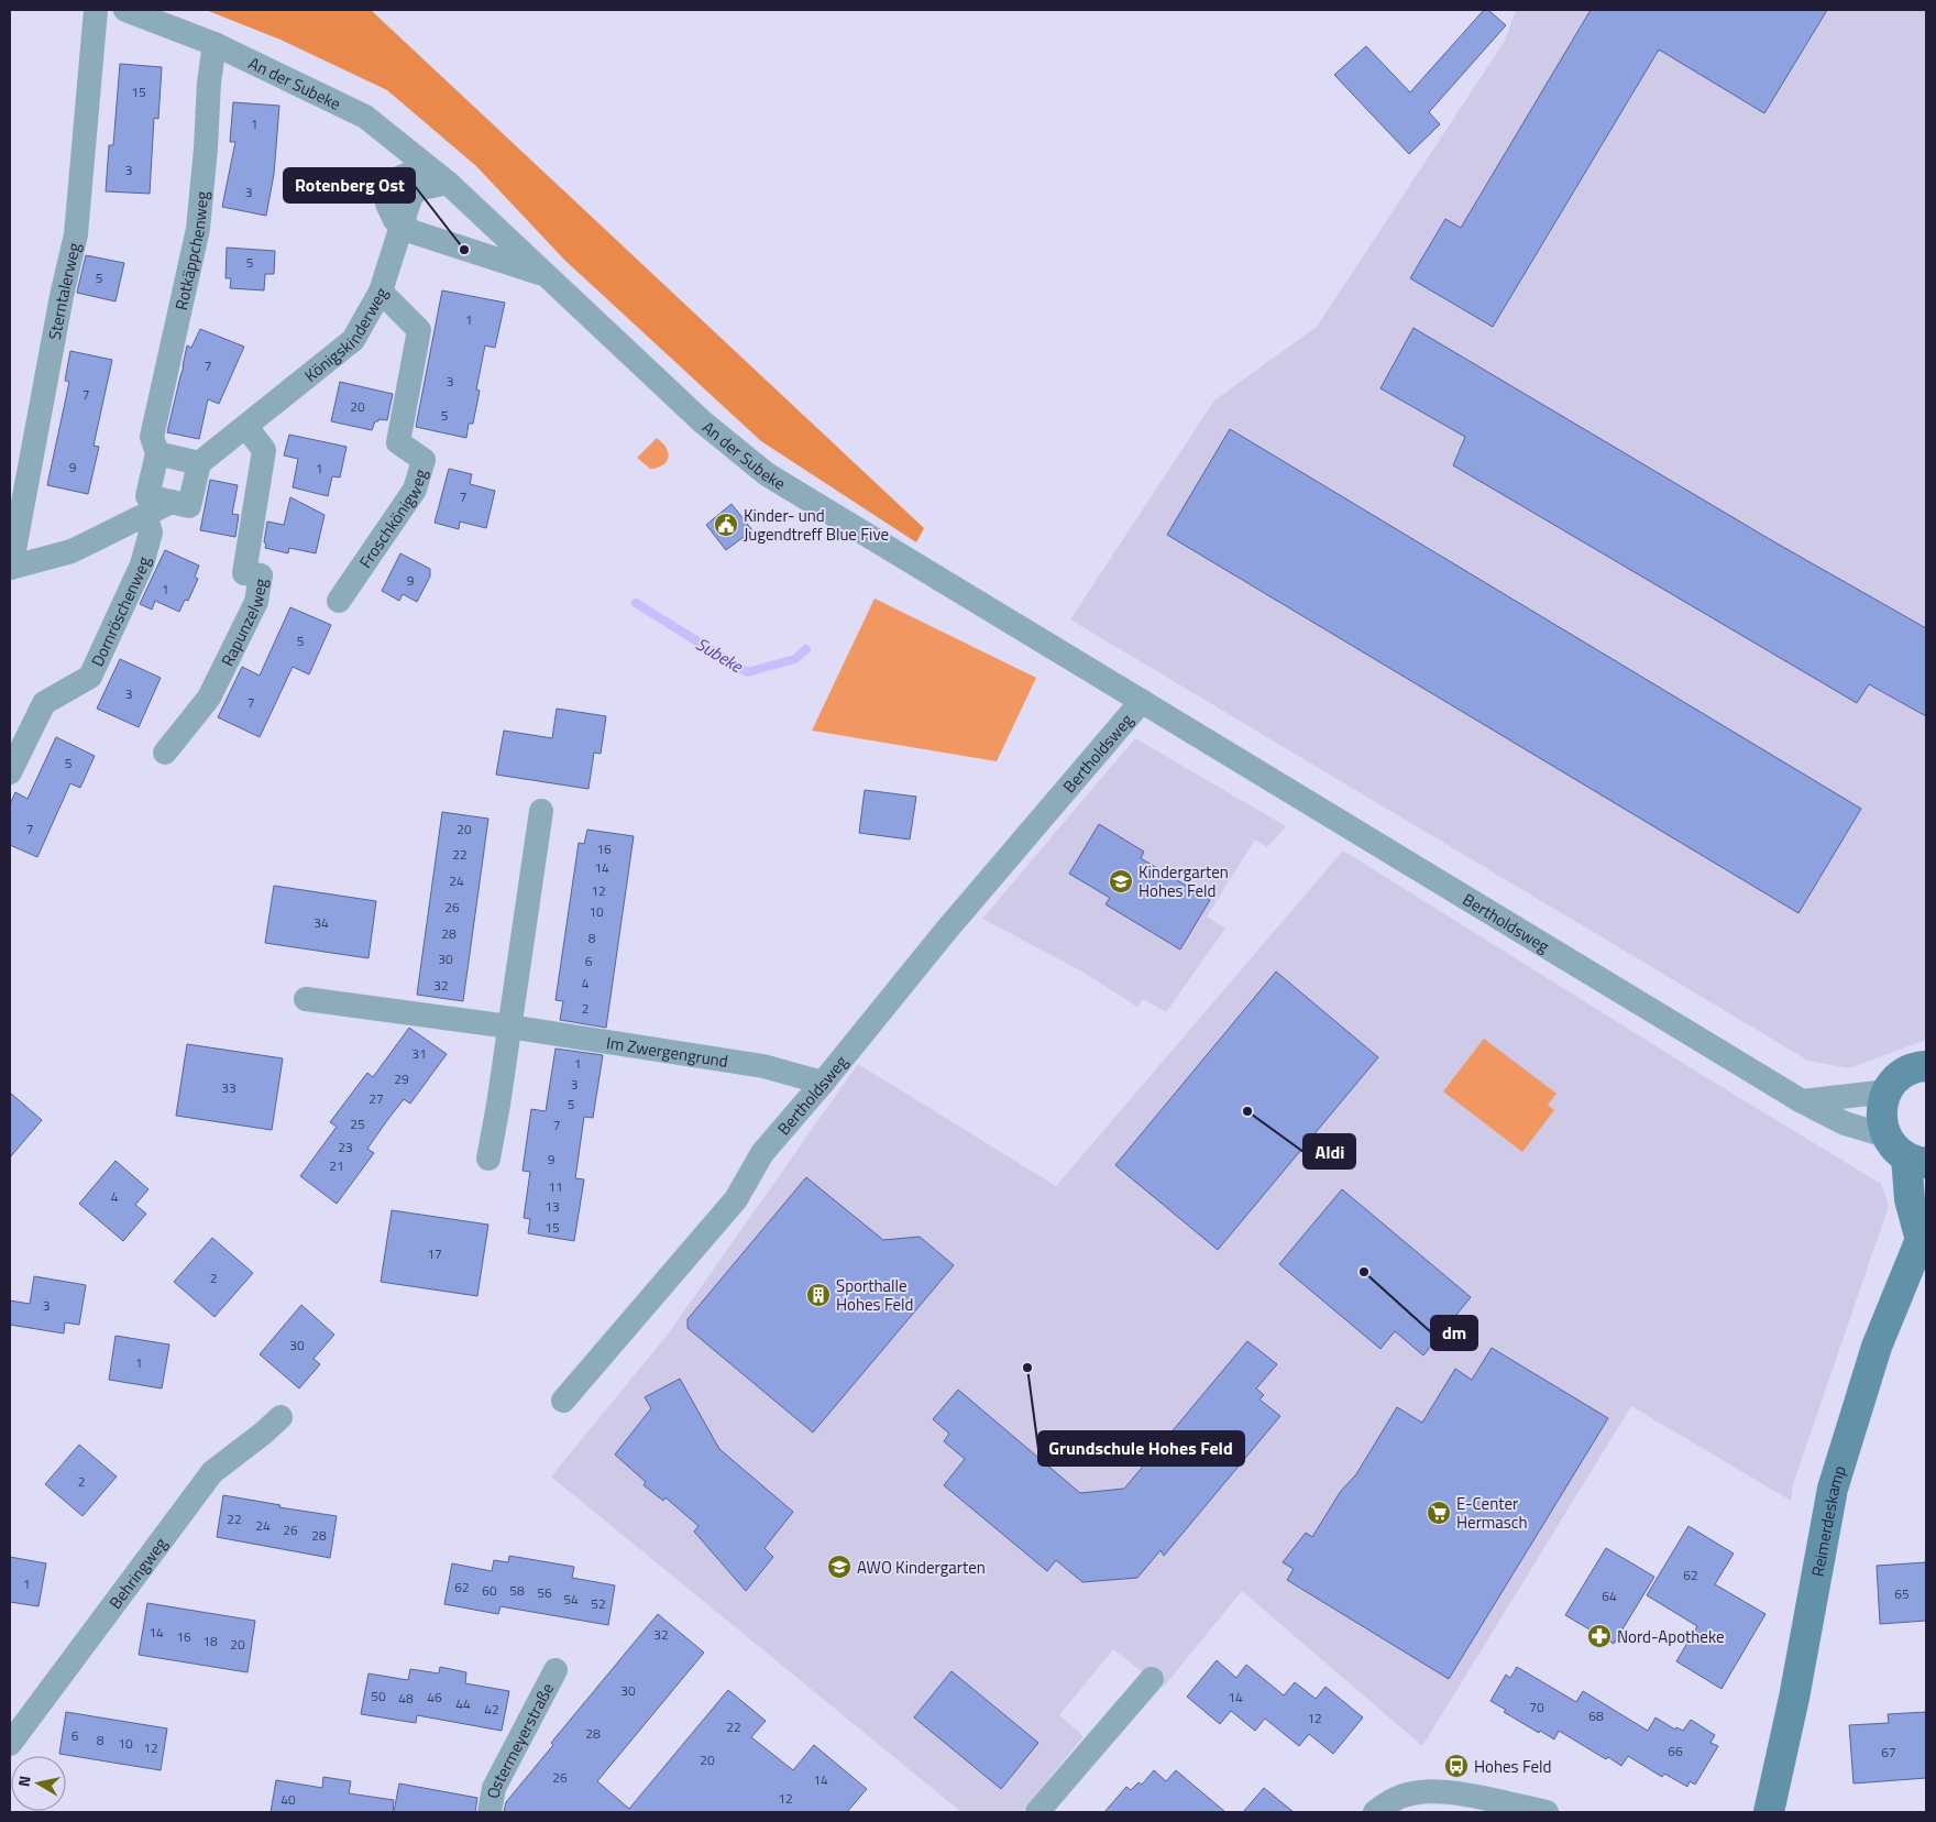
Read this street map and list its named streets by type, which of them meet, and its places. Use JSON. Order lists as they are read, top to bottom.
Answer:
{
  "streets": {
    "main road": ["Reimerdeskamp"],
    "street": [
      "An der Subeke",
      "Rotkäppchenweg",
      "Sterntalerweg",
      "Königskinderweg",
      "Froschkönigweg",
      "Dornröschenweg",
      "Rapunzelweg",
      "Bertholdsweg",
      "Im Zwergengrund",
      "Behringweg",
      "Ostermeyerstraße"
    ]
  },
  "crossings": [
    ["An der Subeke", "Rotkäppchenweg"],
    ["An der Subeke", "Königskinderweg"],
    ["An der Subeke", "Bertholdsweg"],
    ["Königskinderweg", "Froschkönigweg"],
    ["Königskinderweg", "Rapunzelweg"],
    ["Bertholdsweg", "Im Zwergengrund"]
  ],
  "water": ["Subeke"],
  "places": {
    "other": [
      "Rotenberg Ost",
      "Aldi",
      "dm",
      "Grundschule Hohes Feld"
    ],
    "public building": ["Kinder- und Jugendtreff Blue Five"],
    "school or university": ["Kindergarten Hohes Feld", "AWO Kindergarten"],
    "building": ["Sporthalle Hohes Feld"],
    "supermarket": ["E-Center Hermasch"],
    "pharmacy": ["Nord-Apotheke"],
    "bus stop": ["Hohes Feld"]
  },
  "house_numbers": [
    "15",
    "1",
    "3",
    "3",
    "5",
    "5",
    "1",
    "7",
    "3",
    "7",
    "20",
    "5",
    "9",
    "1",
    "7",
    "9",
    "1",
    "5",
    "3",
    "7",
    "5",
    "7",
    "20",
    "16",
    "22",
    "14",
    "24",
    "12",
    "26",
    "10",
    "34",
    "28",
    "8",
    "30",
    "6",
    "4",
    "32",
    "2",
    "31",
    "1",
    "29",
    "3",
    "33",
    "27",
    "5",
    "25",
    "7",
    "23",
    "9",
    "21",
    "11",
    "4",
    "13",
    "15",
    "17",
    "2",
    "3",
    "30",
    "1",
    "2",
    "22",
    "24",
    "26",
    "28",
    "62",
    "1",
    "62",
    "60",
    "58",
    "56",
    "65",
    "64",
    "54",
    "52",
    "14",
    "32",
    "16",
    "18",
    "20",
    "30",
    "50",
    "46",
    "14",
    "48",
    "44",
    "70",
    "42",
    "68",
    "12",
    "22",
    "28",
    "6",
    "8",
    "10",
    "12",
    "66",
    "67",
    "20",
    "26",
    "14",
    "12",
    "40"
  ],
  "north": "left"
}
